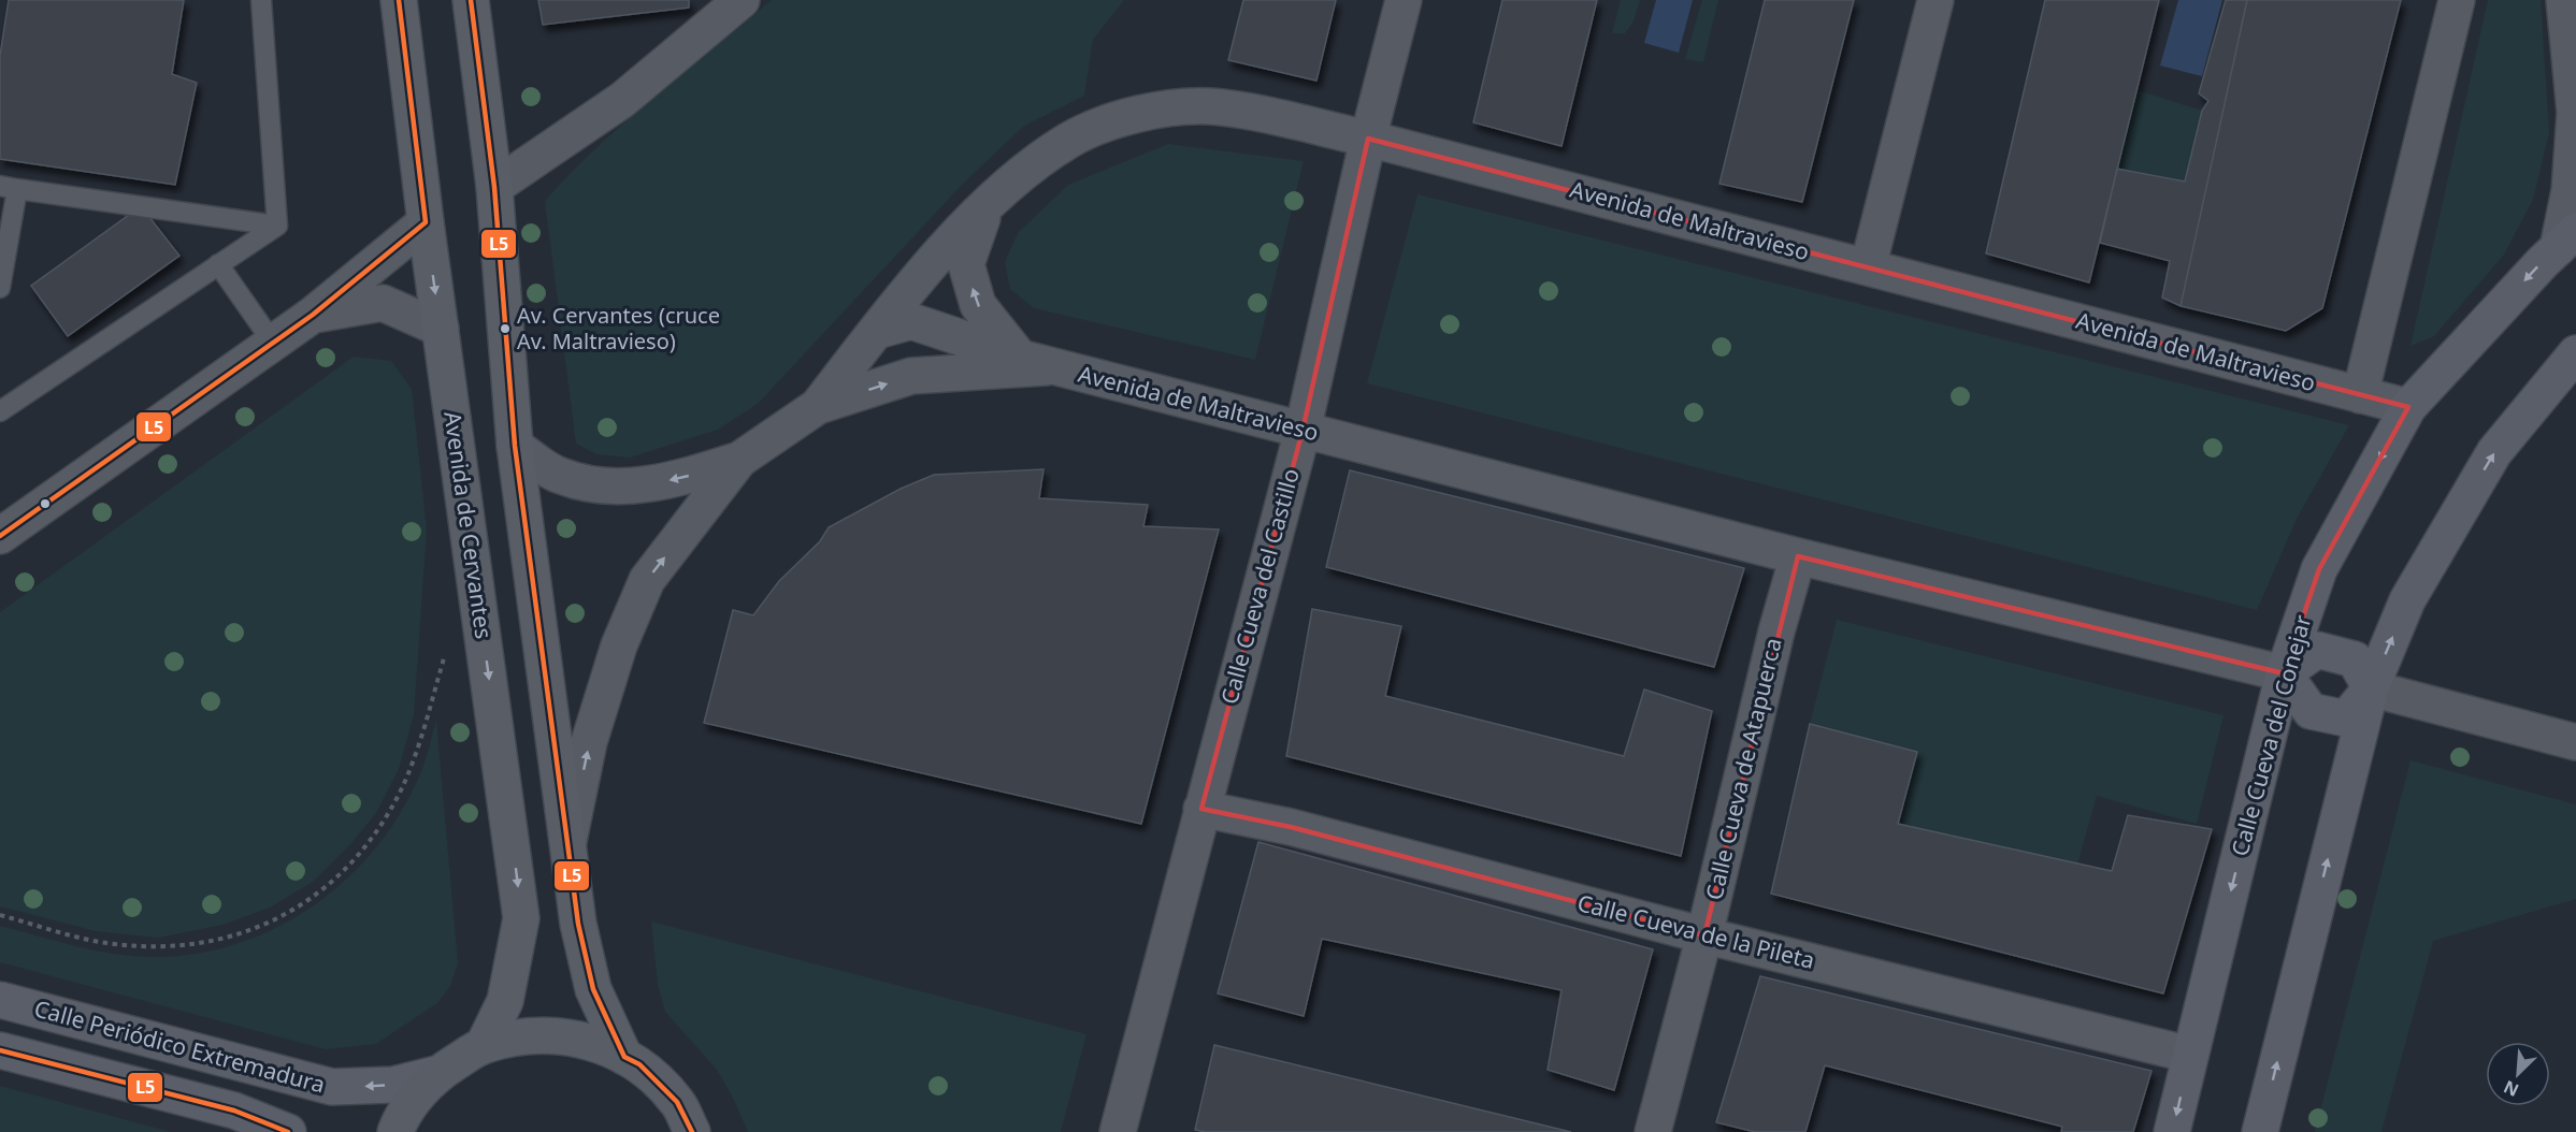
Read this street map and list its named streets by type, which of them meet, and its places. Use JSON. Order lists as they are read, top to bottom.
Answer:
{
  "streets": {
    "main road": ["Avenida de Cervantes", "Calle Cueva del Conejar", "Calle Periódico Extremadura"],
    "street": [
      "Avenida de Maltravieso",
      "Calle Cueva del Castillo",
      "Calle Cueva de Atapuerca",
      "Calle Cueva de la Pileta"
    ]
  },
  "crossings": [
    ["Avenida de Maltravieso", "Calle Cueva del Castillo"],
    ["Avenida de Maltravieso", "Calle Cueva del Conejar"],
    ["Avenida de Maltravieso", "Calle Cueva de Atapuerca"],
    ["Calle Cueva del Castillo", "Calle Cueva de la Pileta"],
    ["Calle Cueva del Conejar", "Calle Cueva de la Pileta"],
    ["Calle Cueva de Atapuerca", "Calle Cueva de la Pileta"]
  ],
  "places": ["Av. Cervantes (cruce Av. Maltravieso)"],
  "lines": ["transit line L5"],
  "north": "bottom left"
}
